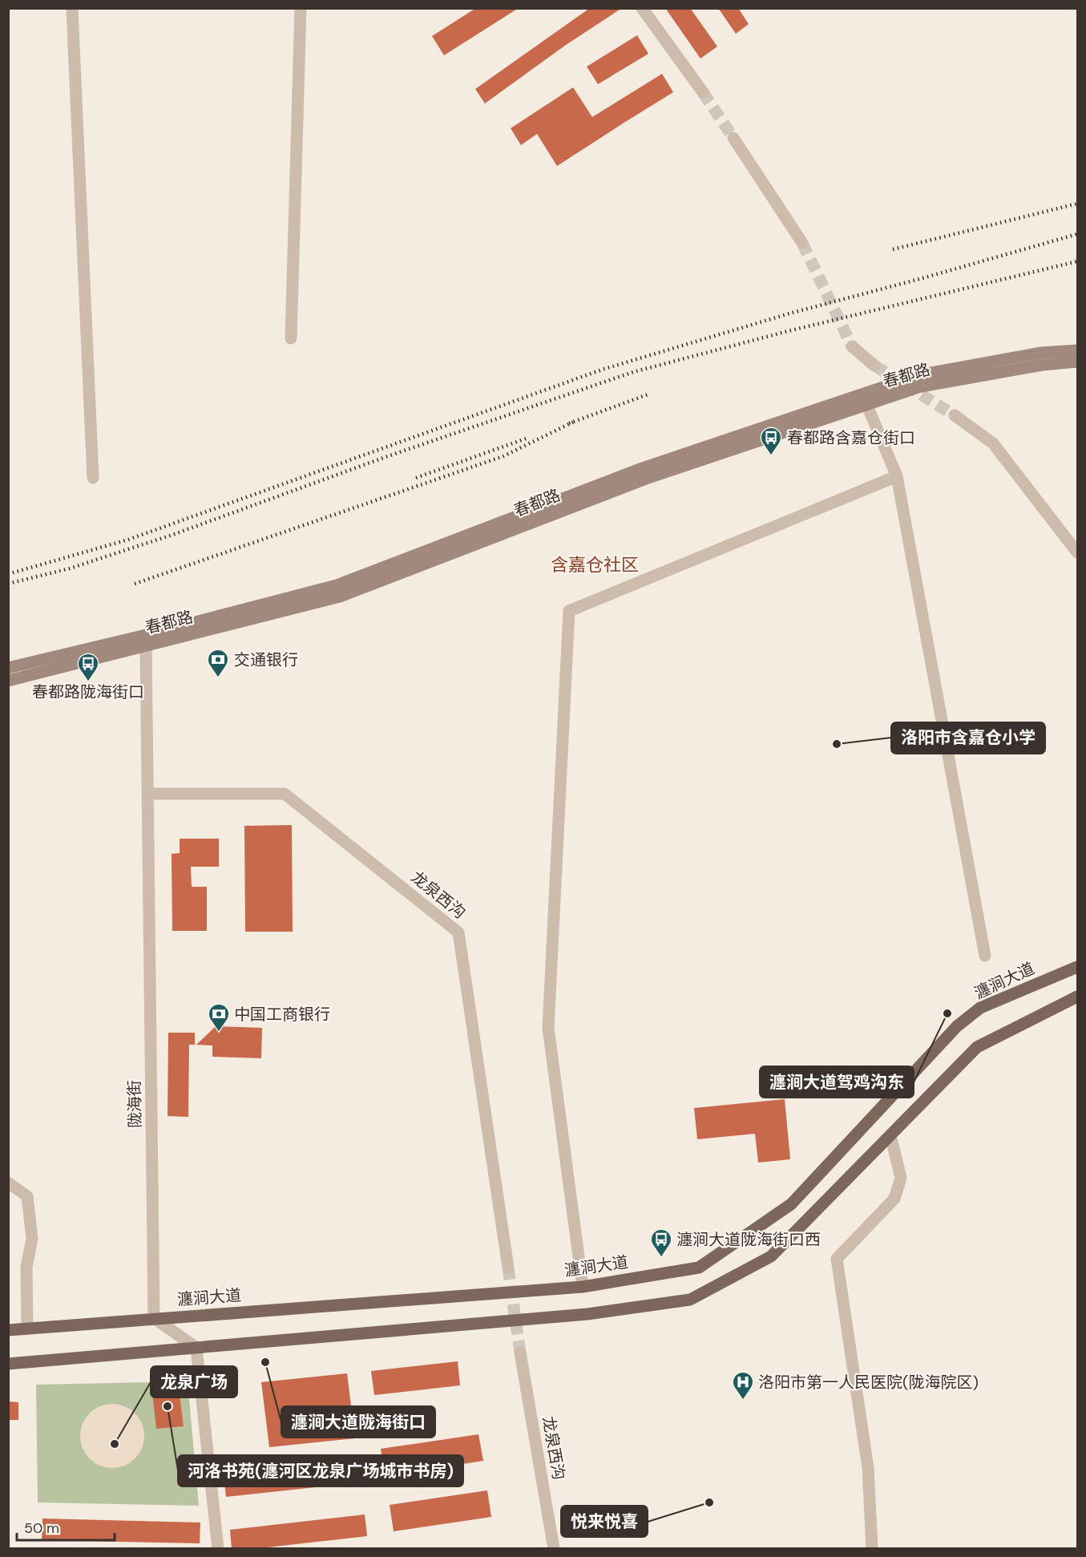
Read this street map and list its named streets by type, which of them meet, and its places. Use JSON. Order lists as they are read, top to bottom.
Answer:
{
  "streets": {
    "main road": ["春都路", "瀍涧大道"],
    "street": ["龙泉西沟", "陇海街"]
  },
  "crossings": [
    ["春都路", "陇海街"],
    ["龙泉西沟", "陇海街"],
    ["瀍涧大道", "陇海街"]
  ],
  "districts": ["含嘉仓社区"],
  "places": {
    "bus stop": ["春都路含嘉仓街口", "春都路陇海街口", "瀍涧大道陇海街口西"],
    "bank": ["交通银行", "中国工商银行"],
    "other": [
      "洛阳市含嘉仓小学",
      "瀍涧大道驾鸡沟东",
      "瀍涧大道陇海街口",
      "河洛书苑(瀍河区龙泉广场城市书房)",
      "龙泉广场",
      "悦来悦喜"
    ],
    "hospital": ["洛阳市第一人民医院(陇海院区)"]
  },
  "scale_bar": "50 m"
}
